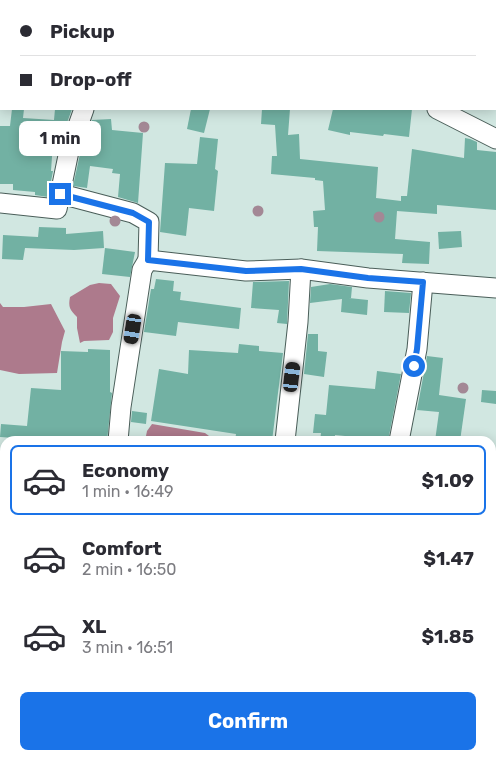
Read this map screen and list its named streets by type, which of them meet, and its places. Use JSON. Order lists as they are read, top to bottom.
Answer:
{
  "page": {
    "banner": ["Pickup", "Drop-off"],
    "bubble": "1 min",
    "list": [
      {
        "name": "Economy",
        "note": "1 min · 16:49",
        "value": "$1.09"
      },
      {
        "name": "Comfort",
        "note": "2 min · 16:50",
        "value": "$1.47"
      },
      {
        "name": "XL",
        "note": "3 min · 16:51",
        "value": "$1.85"
      }
    ],
    "buttons": "Confirm"
  }
}
